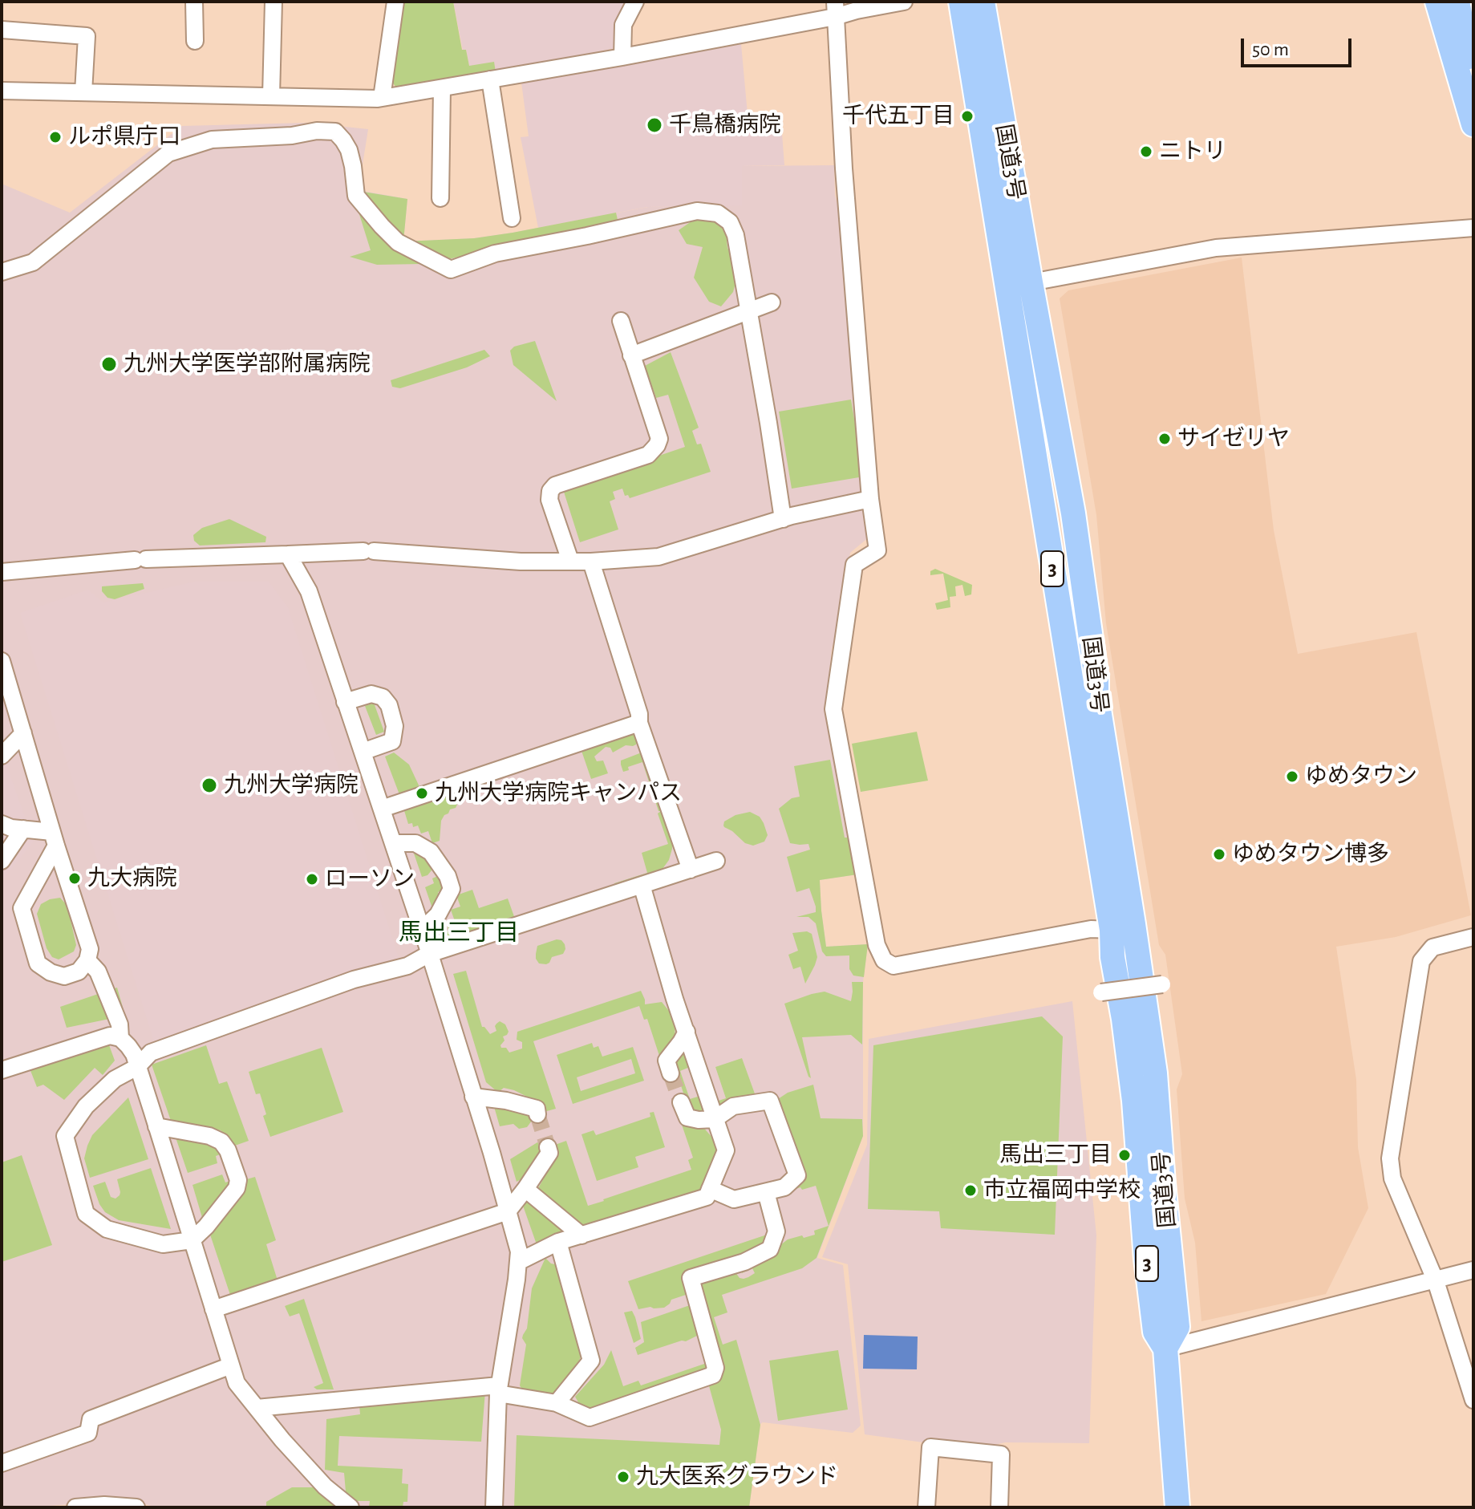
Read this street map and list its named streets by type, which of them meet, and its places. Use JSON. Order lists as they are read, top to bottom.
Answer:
{
  "streets": {
    "highway": ["国道3号", "3"]
  },
  "districts": ["馬出三丁目"],
  "places": [
    "千代五丁目",
    "千鳥橋病院",
    "ルポ県庁口",
    "ニトリ",
    "九州大学医学部附属病院",
    "サイゼリヤ",
    "ゆめタウン",
    "九州大学病院",
    "九州大学病院キャンパス",
    "ゆめタウン博多",
    "九大病院",
    "ローソン",
    "馬出三丁目",
    "市立福岡中学校",
    "九大医系グラウンド"
  ],
  "scale_bar": "50 m"
}
